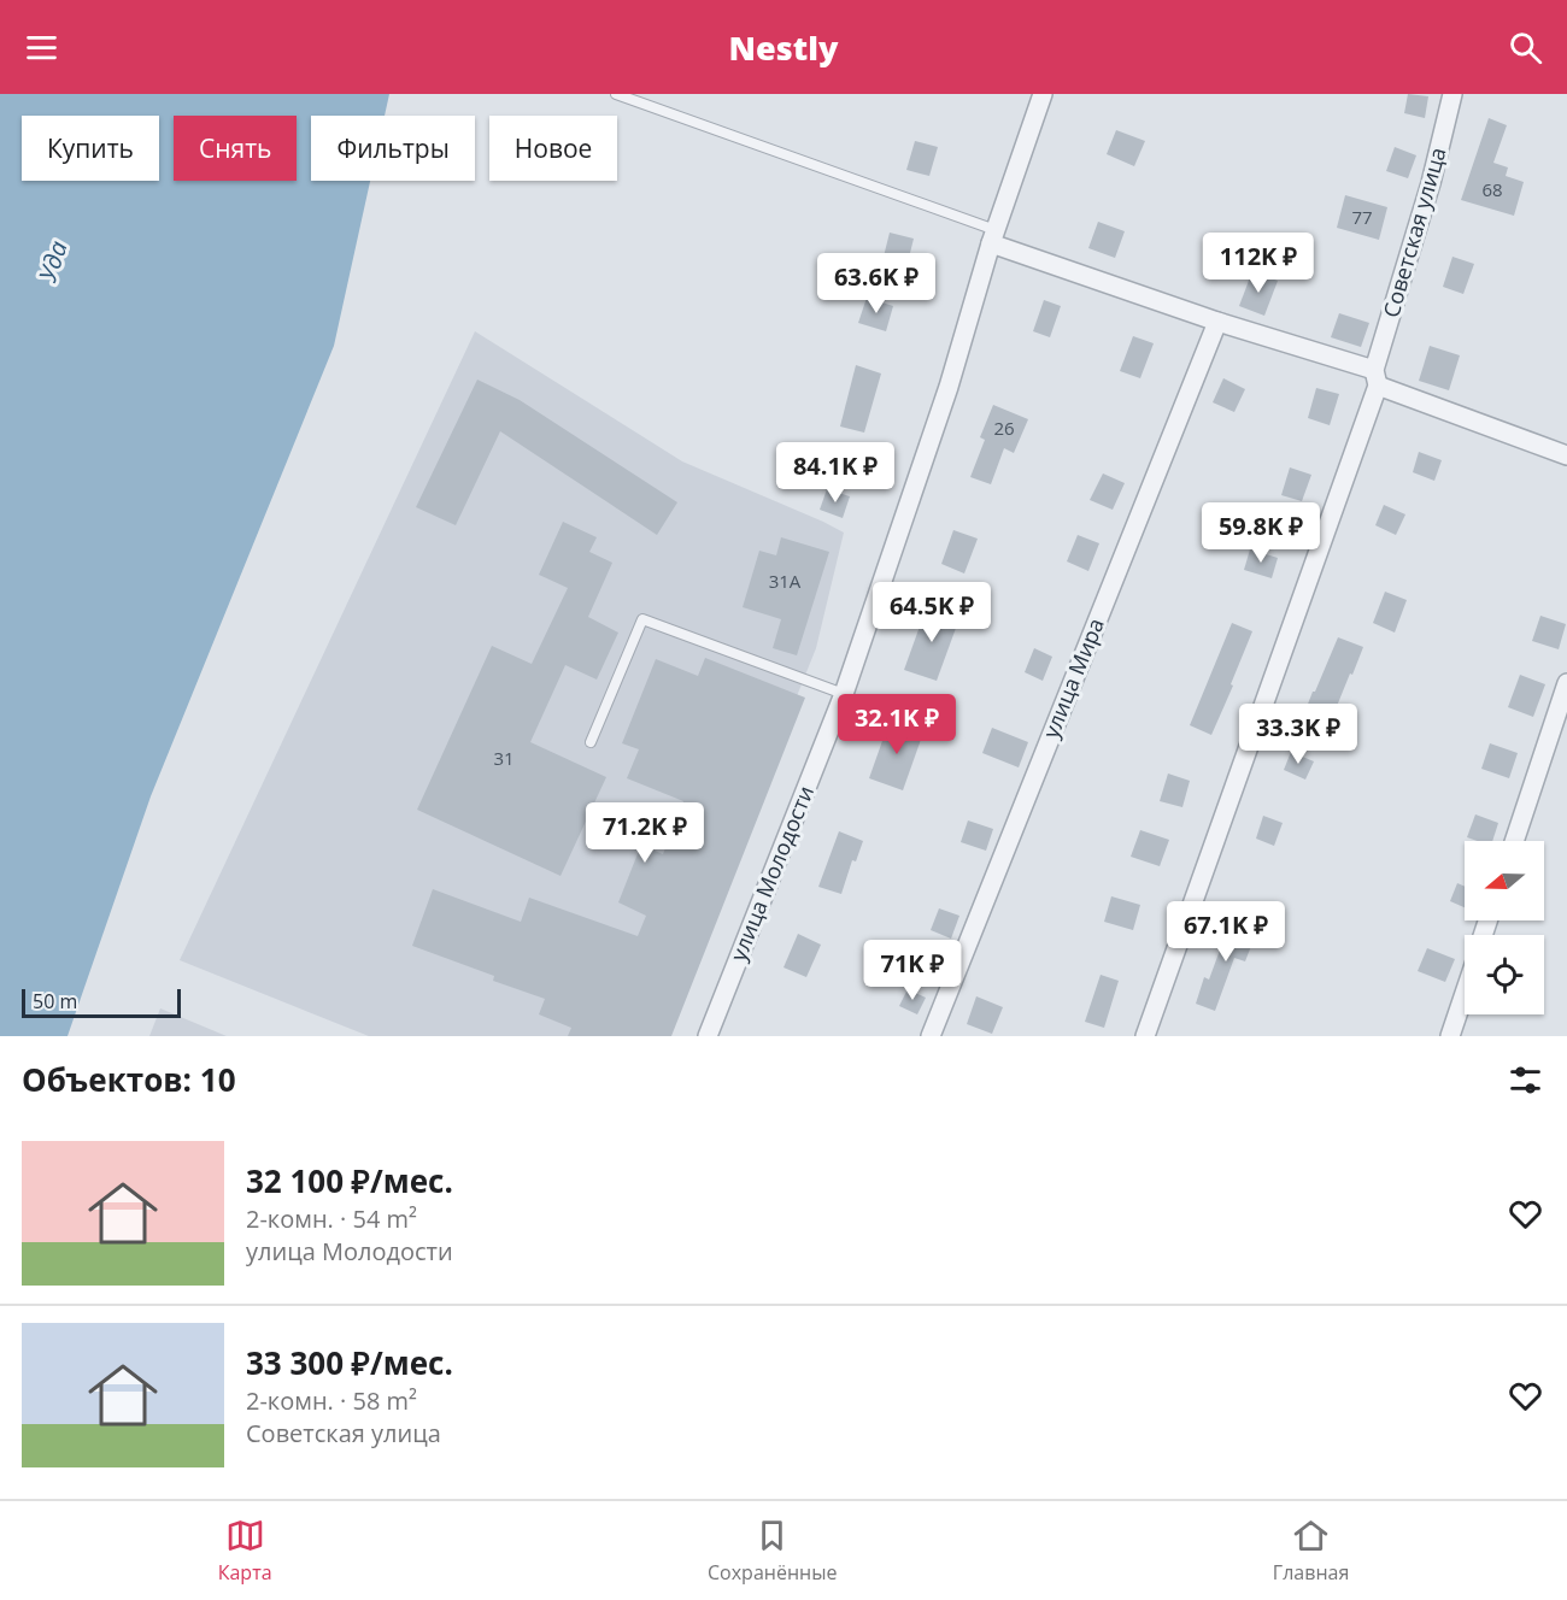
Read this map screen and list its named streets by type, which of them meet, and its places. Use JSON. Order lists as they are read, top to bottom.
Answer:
{
  "streets": {
    "street": ["Советская улица", "улица Мира", "улица Молодости"]
  },
  "water": ["Уда"],
  "house_numbers": [
    "68",
    "77",
    "26",
    "31А",
    "31"
  ],
  "scale_bar": "50 m",
  "north": "left",
  "page": {
    "header": "Nestly",
    "chip": [
      "Купить",
      "Снять",
      "Фильтры",
      "Новое"
    ],
    "price": [
      "112K ₽",
      "63.6K ₽",
      "84.1K ₽",
      "59.8K ₽",
      "64.5K ₽",
      "32.1K ₽",
      "33.3K ₽",
      "71.2K ₽",
      "67.1K ₽",
      "71K ₽"
    ],
    "scale": "50 m",
    "heading": "Объектов: 10",
    "list": [
      {
        "name": "32 100 ₽/мес.",
        "note": "2-комн. · 54 m² · улица Молодости"
      },
      {
        "name": "33 300 ₽/мес.",
        "note": "2-комн. · 58 m² · Советская улица"
      }
    ],
    "tabs": ["Карта", "Сохранённые", "Главная"]
  }
}
